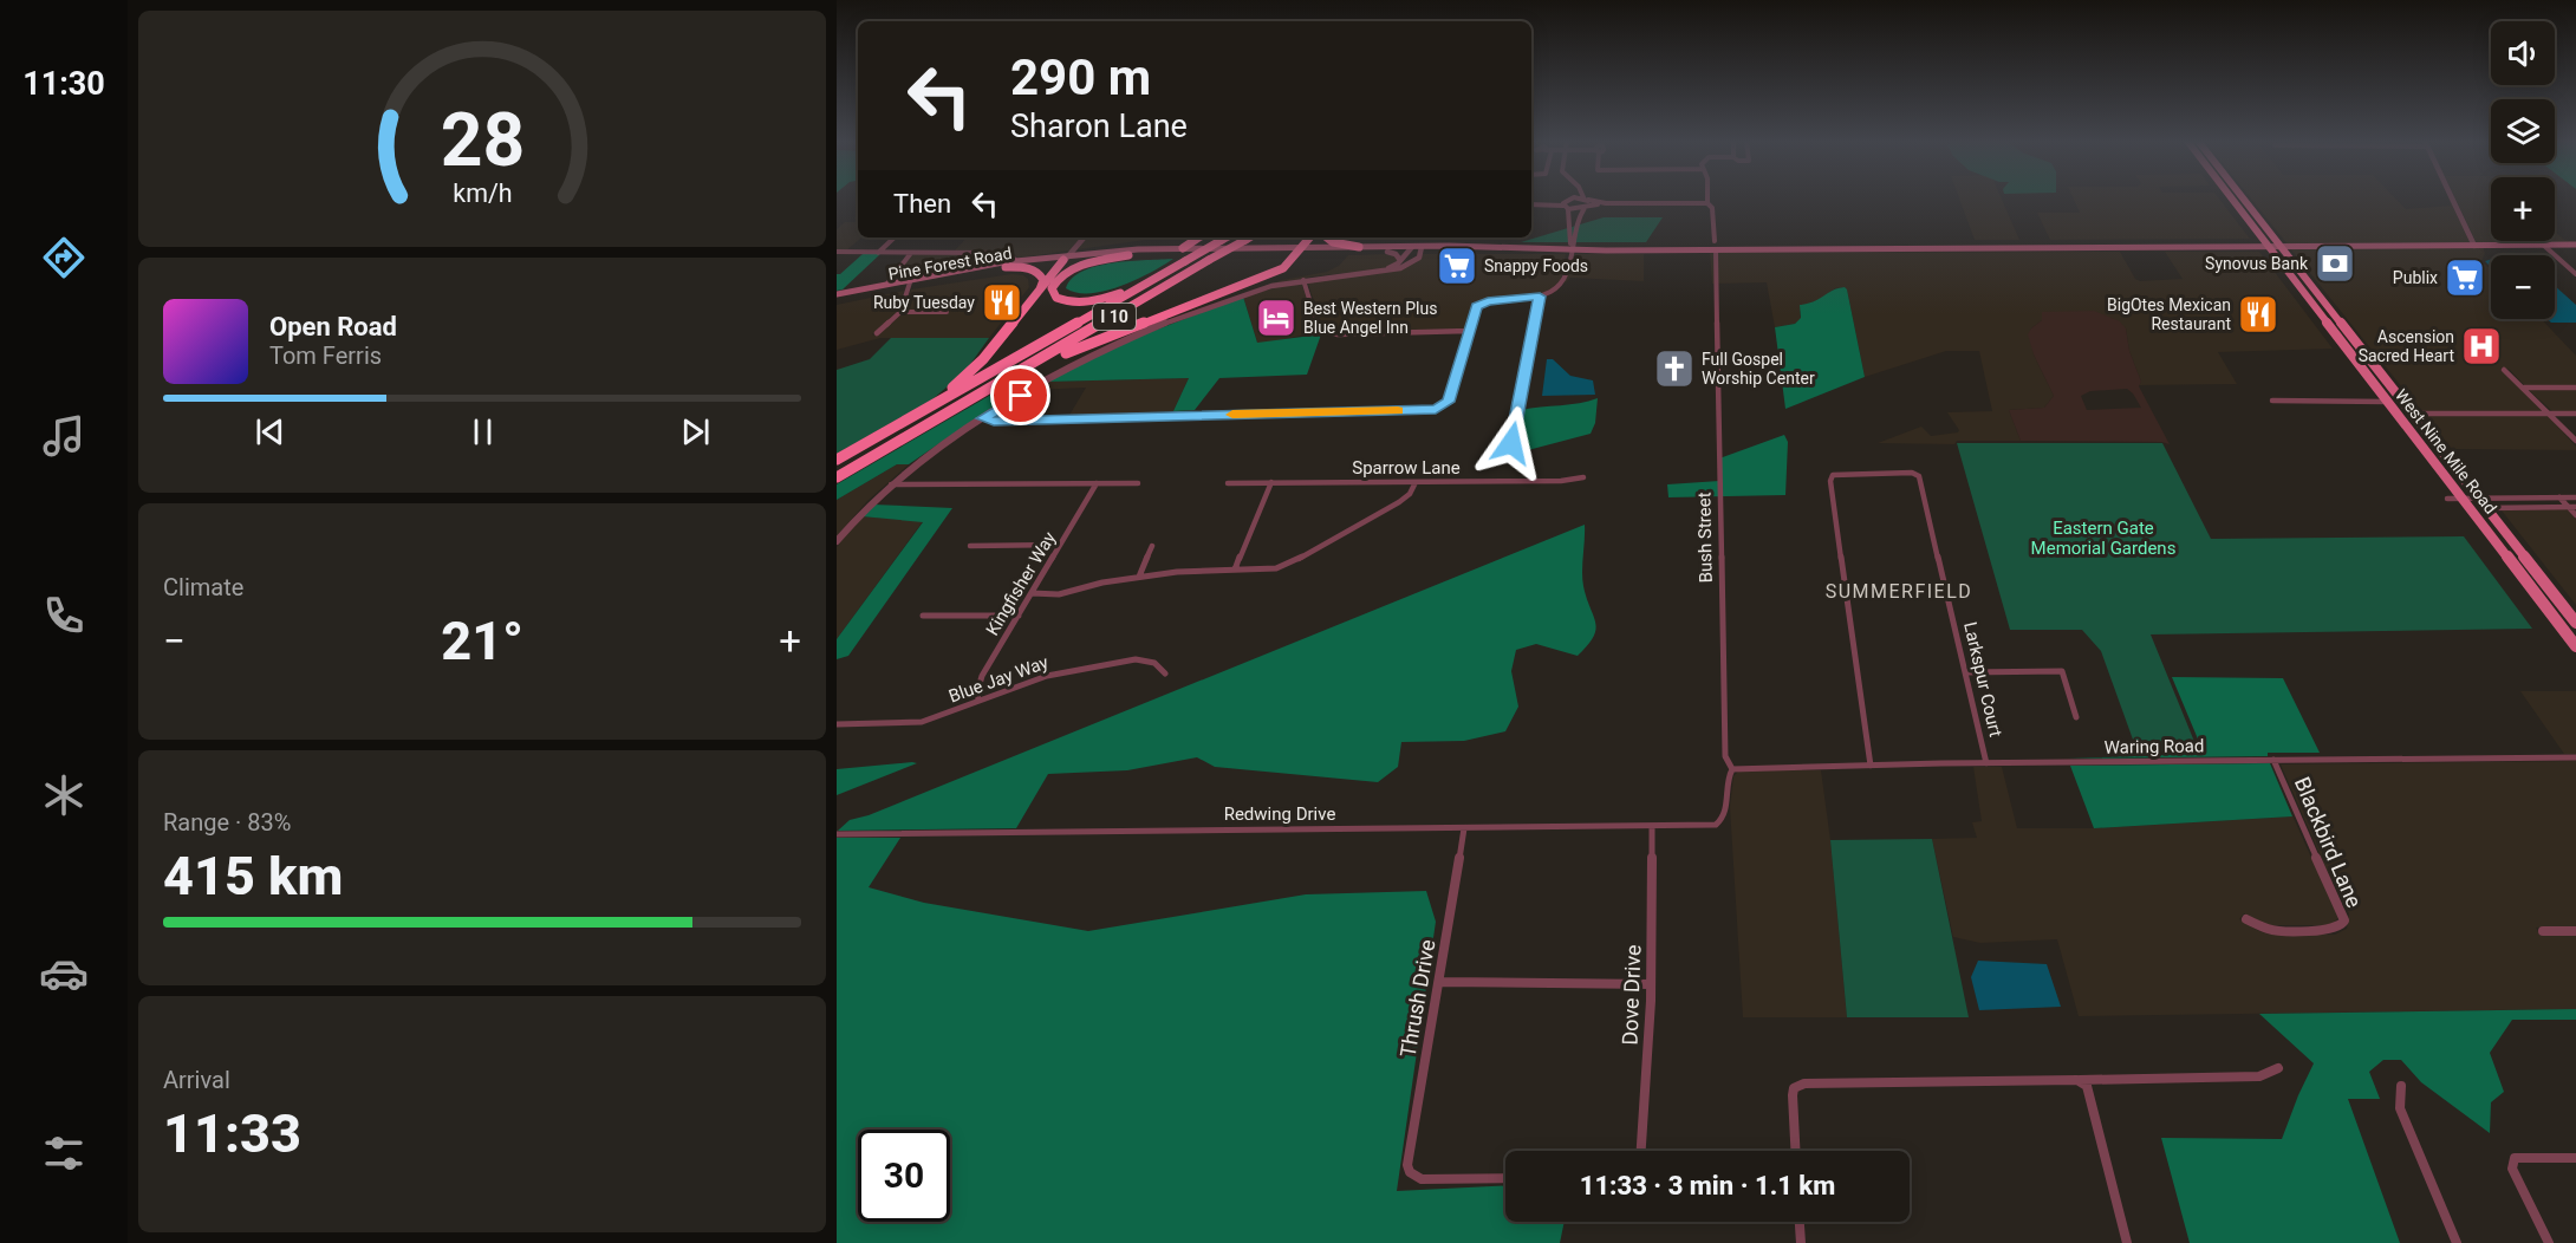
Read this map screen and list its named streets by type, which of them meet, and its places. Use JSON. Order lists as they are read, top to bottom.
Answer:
{
  "streets": {
    "highway": ["I 10"],
    "main road": ["Pine Forest Road", "West Nine Mile Road"],
    "street": [
      "Sparrow Lane",
      "Bush Street",
      "Kingfisher Way",
      "Blue Jay Way",
      "Larkspur Court",
      "Waring Road",
      "Redwing Drive",
      "Blackbird Lane",
      "Dove Drive",
      "Thrush Drive"
    ]
  },
  "crossings": [
    ["Pine Forest Road", "West Nine Mile Road"],
    ["Pine Forest Road", "Bush Street"],
    ["Bush Street", "Waring Road"],
    ["Bush Street", "Redwing Drive"],
    ["Kingfisher Way", "Blue Jay Way"],
    ["Larkspur Court", "Waring Road"],
    ["Waring Road", "Blackbird Lane"],
    ["Redwing Drive", "Dove Drive"],
    ["Redwing Drive", "Thrush Drive"]
  ],
  "districts": ["SUMMERFIELD"],
  "parks": ["Eastern Gate Memorial Gardens"],
  "places": {
    "bank": ["Synovus Bank"],
    "supermarket": ["Snappy Foods", "Publix"],
    "restaurant": ["Ruby Tuesday", "BigOtes Mexican Restaurant"],
    "hotel": ["Best Western Plus Blue Angel Inn"],
    "hospital": ["Ascension Sacred Heart"],
    "church": ["Full Gospel Worship Center"]
  },
  "page": {
    "tabs": "11:30",
    "map_buttons": ["+", "−"],
    "turn": ["290 m", "Sharon Lane"],
    "then": "Then",
    "song": ["Open Road", "Tom Ferris"],
    "tile": [
      "Climate",
      ["Range · 83%", "415 km"],
      ["Arrival", "11:33"]
    ],
    "heat": ["−", "21°", "+"],
    "limit": "30",
    "trip": "11:33 · 3 min · 1.1 km",
    "gauge": ["28", "km/h"]
  }
}
